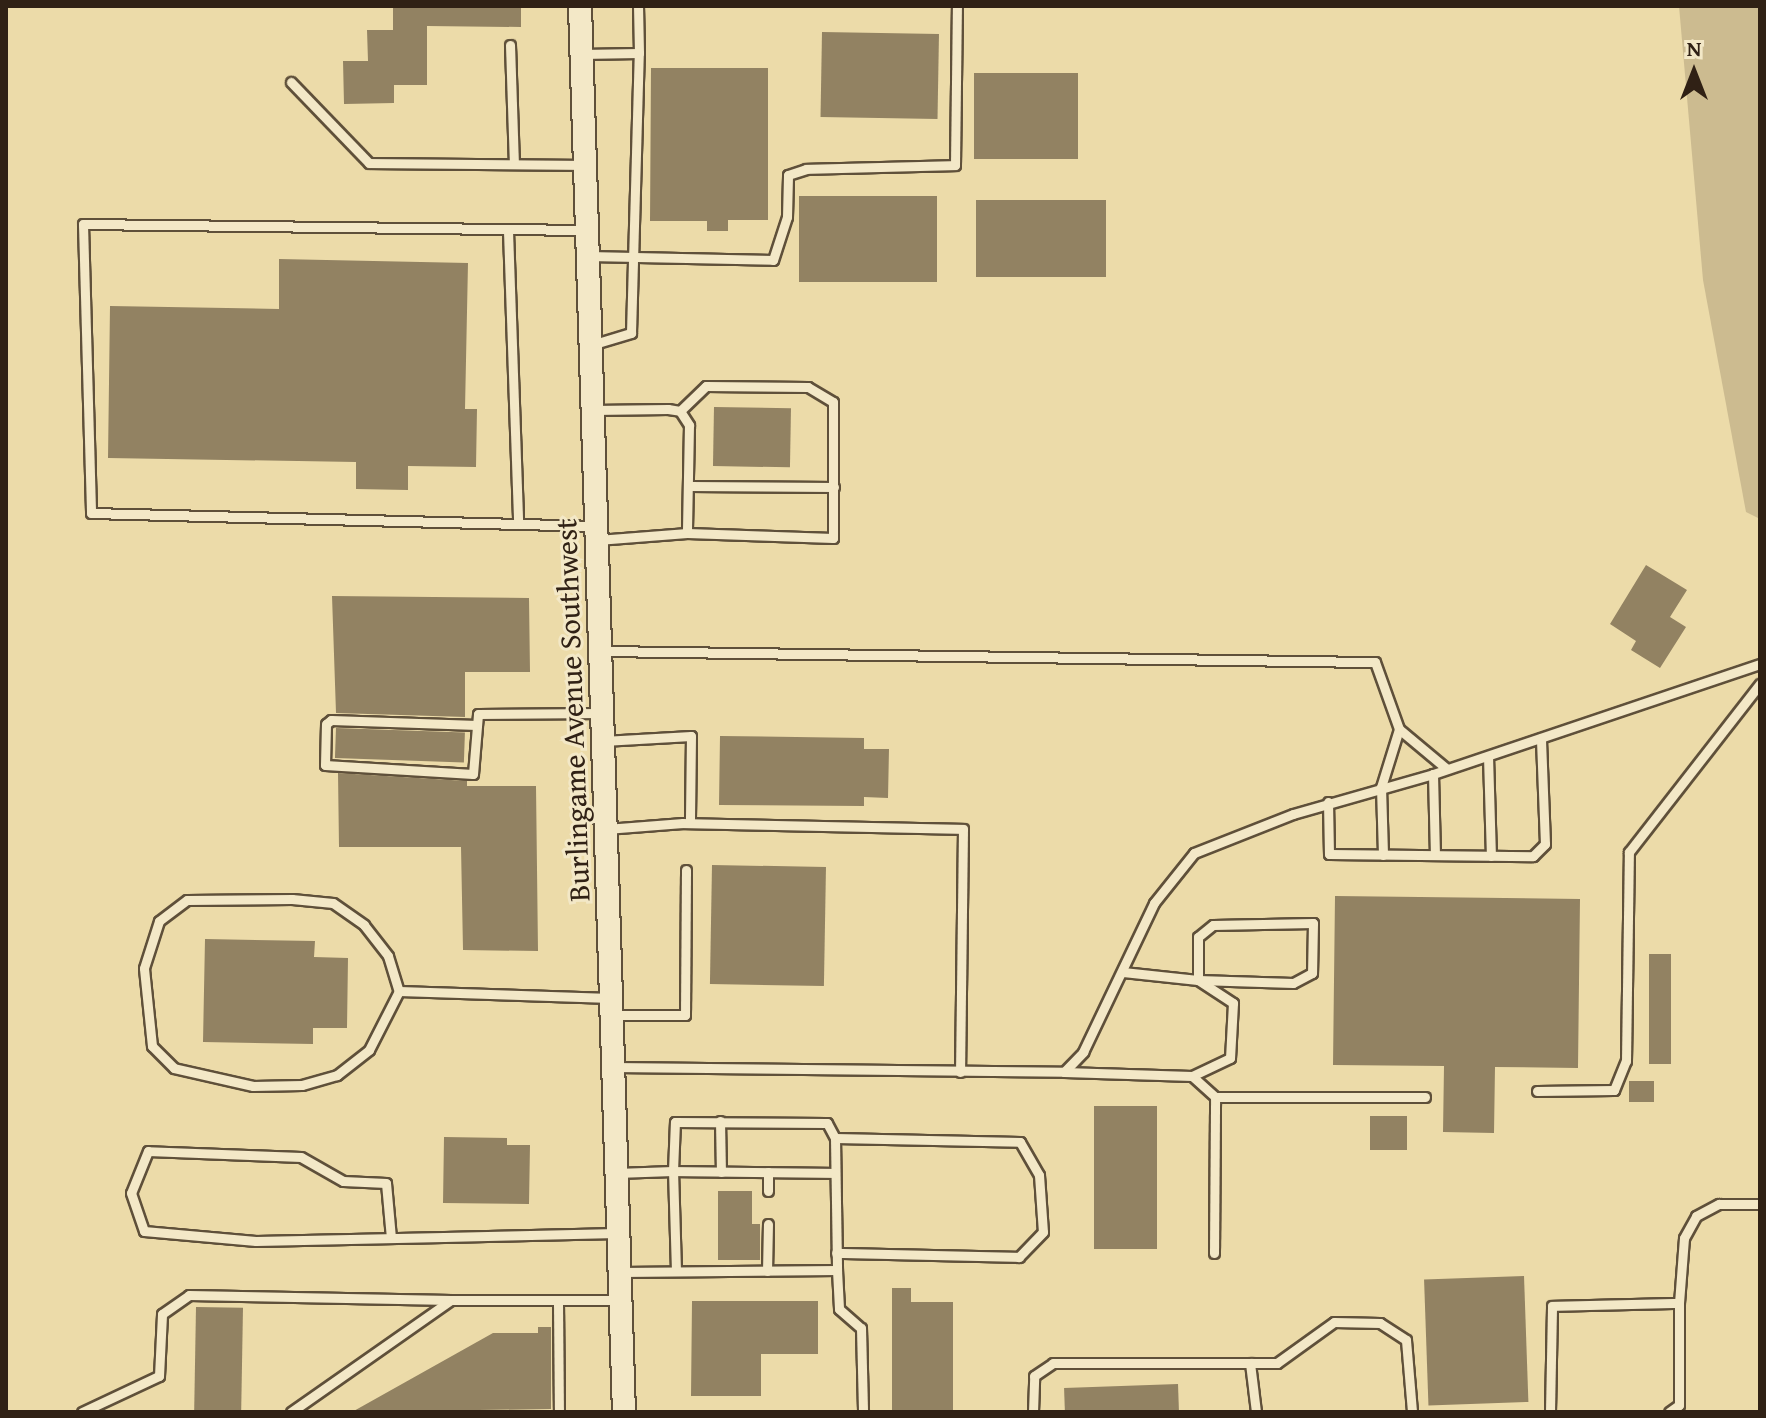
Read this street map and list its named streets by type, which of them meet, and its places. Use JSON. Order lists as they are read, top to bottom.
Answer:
{
  "streets": {
    "street": ["Burlingame Avenue Southwest"]
  },
  "north": "top"
}
